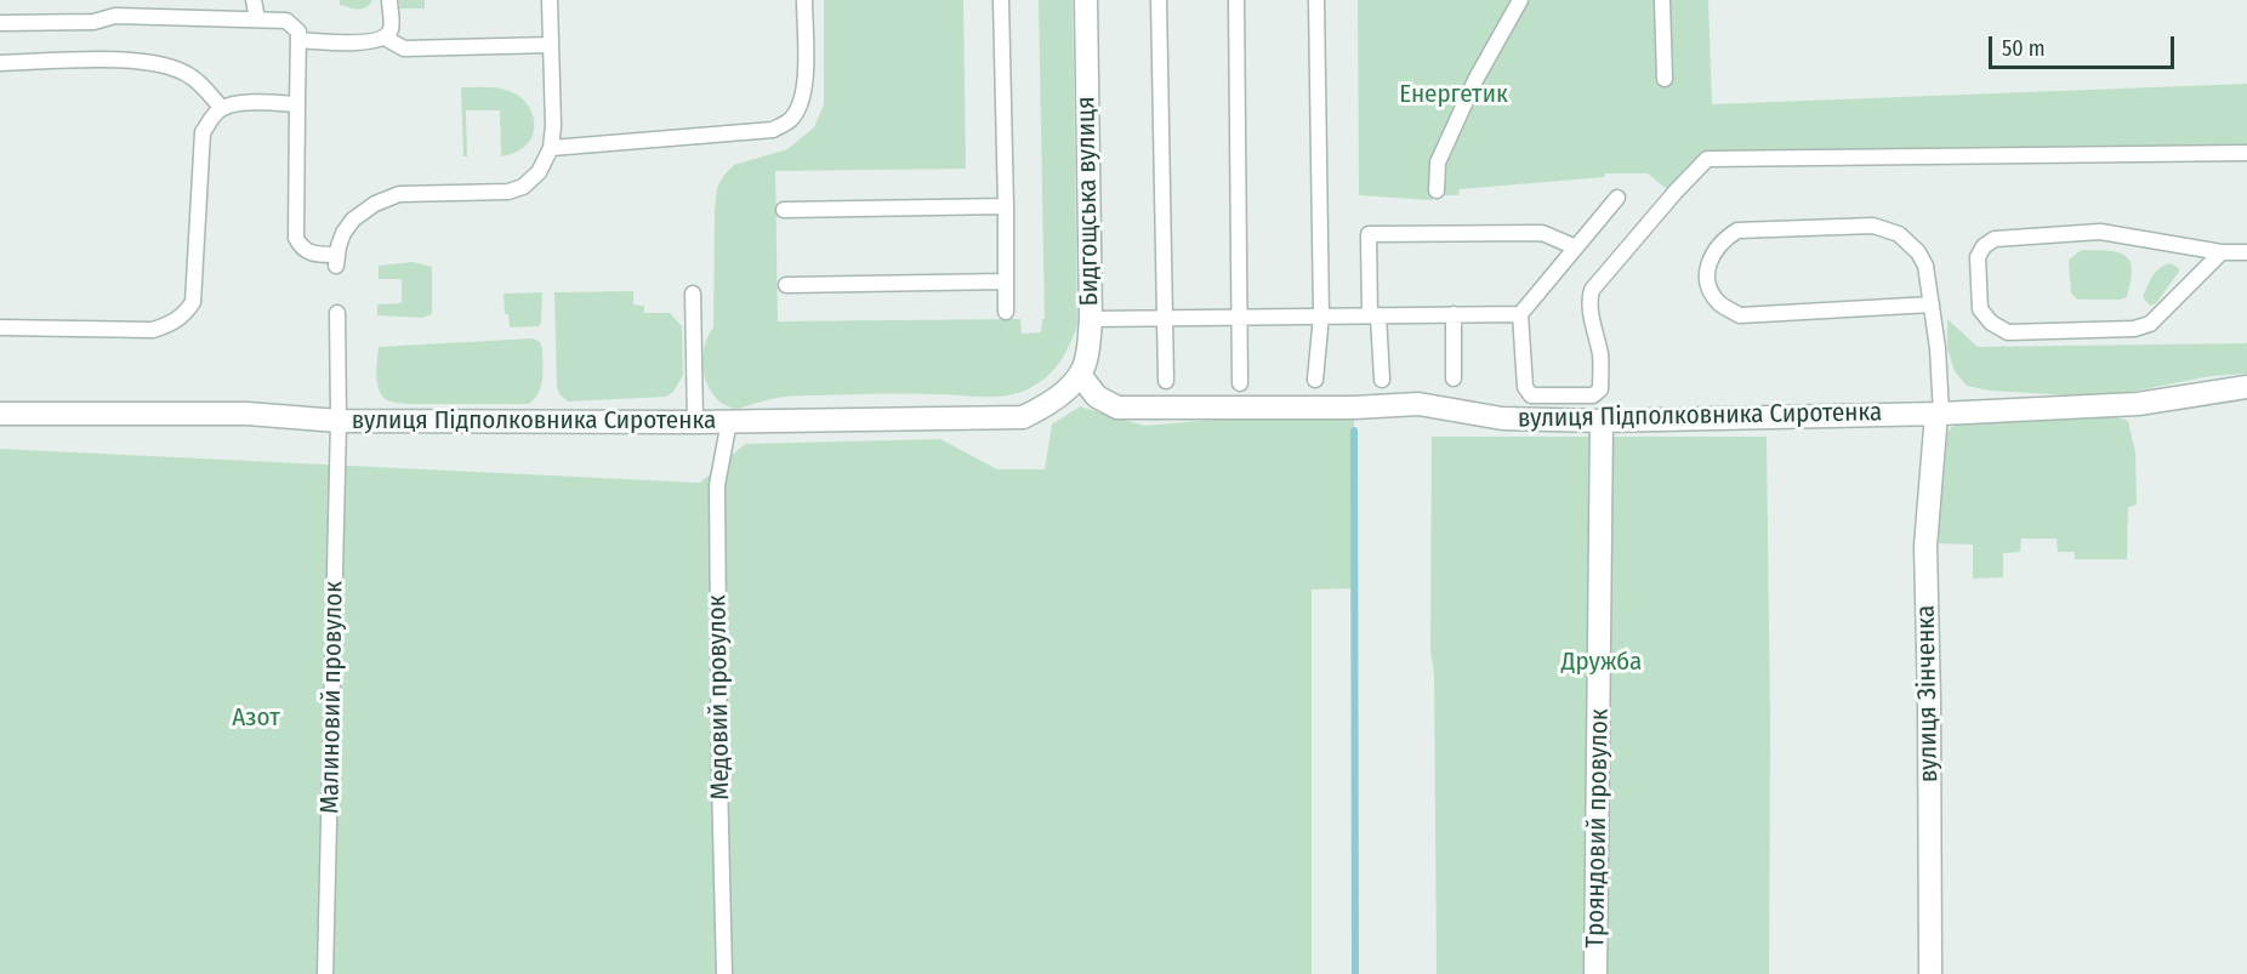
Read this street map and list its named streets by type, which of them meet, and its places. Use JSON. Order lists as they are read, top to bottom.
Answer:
{
  "streets": {
    "street": [
      "Бидгощська вулиця",
      "вулиця Підполковника Сиротенка",
      "вулиця Зінченка",
      "Трояндовий провулок"
    ],
    "lane": ["Малиновий провулок", "Медовий провулок"]
  },
  "crossings": [
    ["Бидгощська вулиця", "вулиця Підполковника Сиротенка"],
    ["вулиця Підполковника Сиротенка", "вулиця Зінченка"],
    ["вулиця Підполковника Сиротенка", "Малиновий провулок"],
    ["вулиця Підполковника Сиротенка", "Медовий провулок"],
    ["вулиця Підполковника Сиротенка", "Трояндовий провулок"]
  ],
  "parks": ["Енергетик", "Дружба", "Азот"],
  "scale_bar": "50 m"
}
